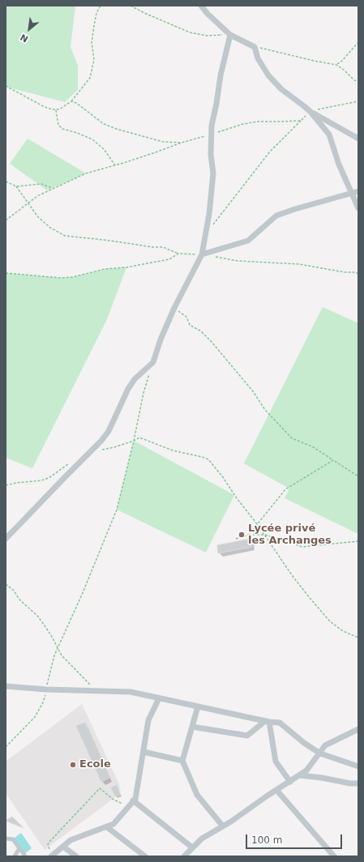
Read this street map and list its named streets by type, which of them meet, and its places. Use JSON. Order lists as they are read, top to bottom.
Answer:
{
  "places": ["Lycée privé les Archanges", "Ecole"],
  "scale_bar": "100 m",
  "north": "bottom left"
}
